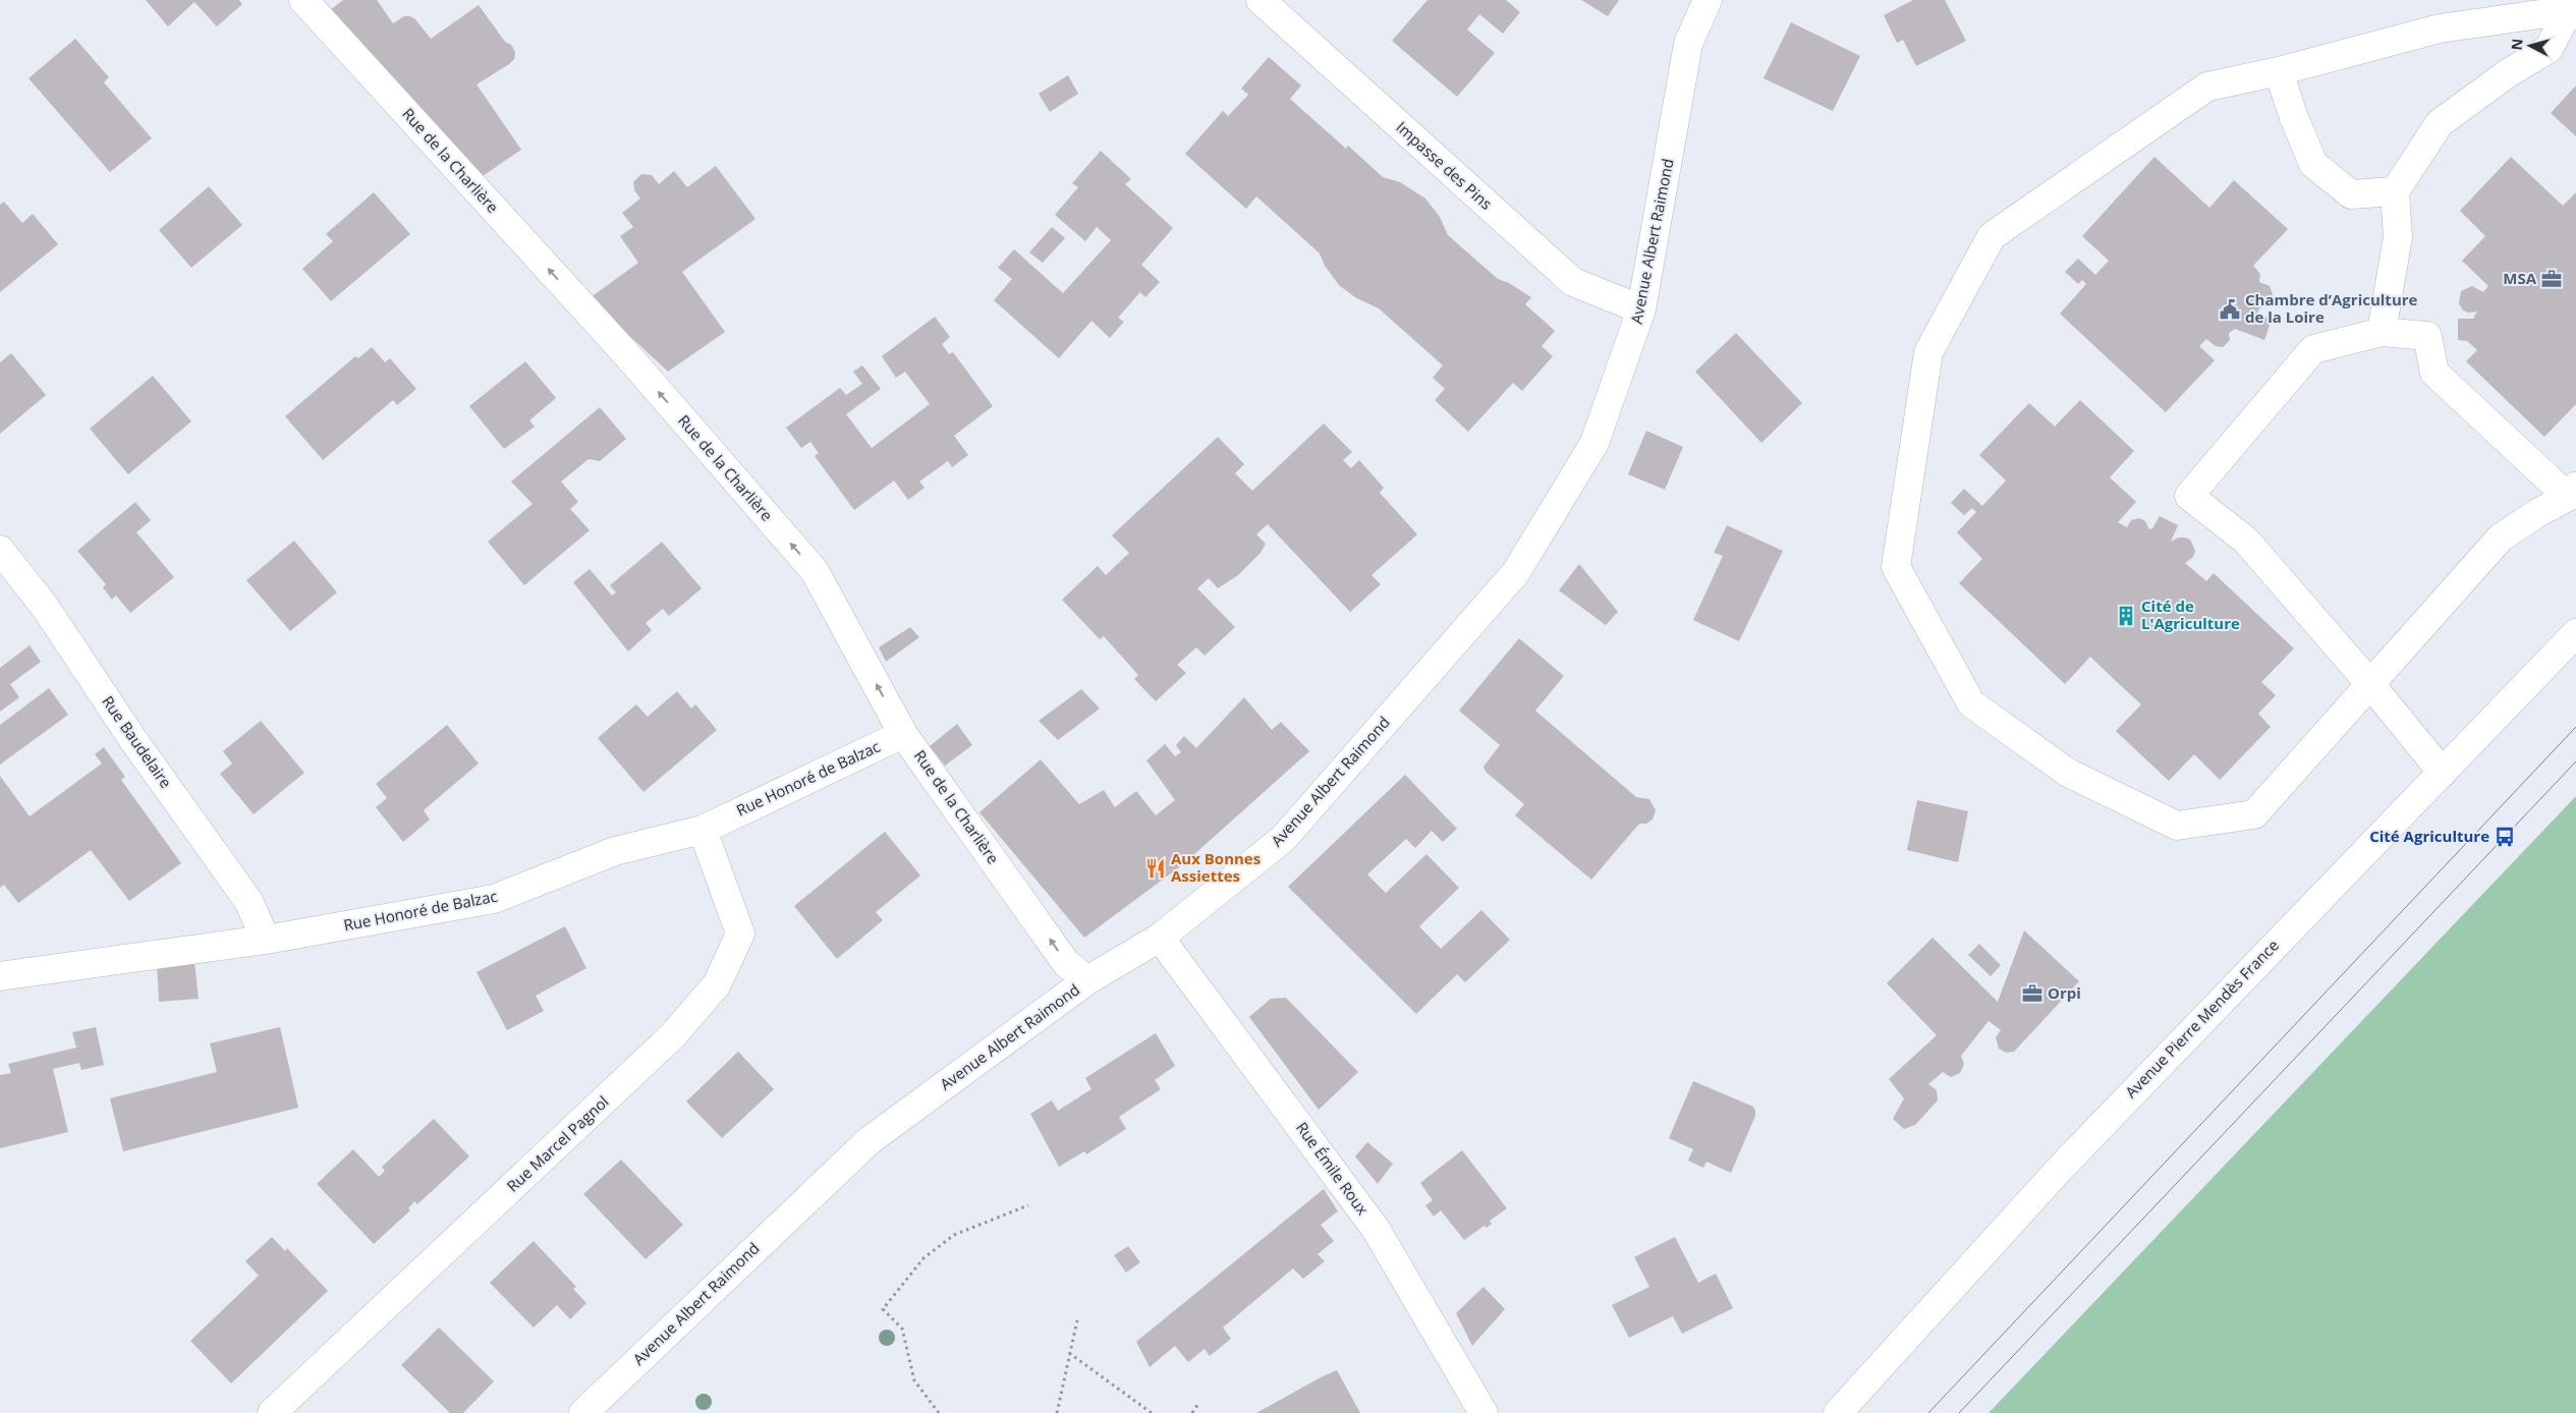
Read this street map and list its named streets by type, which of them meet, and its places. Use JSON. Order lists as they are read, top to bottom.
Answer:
{
  "streets": {
    "street": [
      "Rue de la Charlière",
      "Impasse des Pins",
      "Avenue Albert Raimond",
      "Rue Baudelaire",
      "Rue Honoré de Balzac",
      "Avenue Pierre Mendès France",
      "Rue Marcel Pagnol",
      "Rue Émile Roux"
    ]
  },
  "crossings": [
    ["Rue de la Charlière", "Avenue Albert Raimond"],
    ["Rue de la Charlière", "Rue Honoré de Balzac"],
    ["Impasse des Pins", "Avenue Albert Raimond"],
    ["Avenue Albert Raimond", "Rue Émile Roux"],
    ["Rue Baudelaire", "Rue Honoré de Balzac"],
    ["Rue Honoré de Balzac", "Rue Marcel Pagnol"]
  ],
  "one_way": ["Rue de la Charlière"],
  "places": {
    "office": ["MSA", "Orpi"],
    "public building": ["Chambre d’Agriculture de la Loire"],
    "building": ["Cité de L'Agriculture"],
    "bus stop": ["Cité Agriculture"],
    "restaurant": ["Aux Bonnes Assiettes"]
  },
  "north": "left"
}
